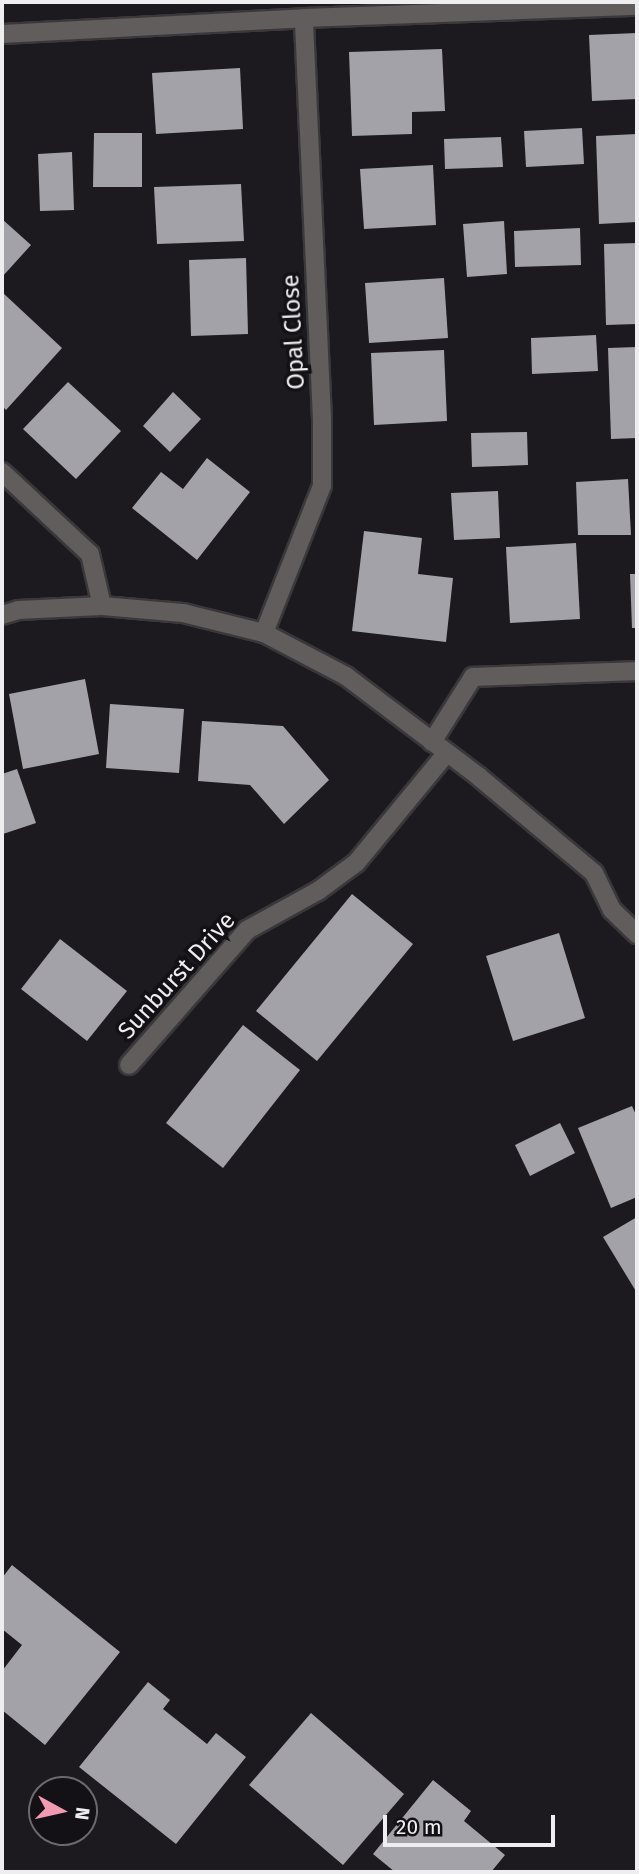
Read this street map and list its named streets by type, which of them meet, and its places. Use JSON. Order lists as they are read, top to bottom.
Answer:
{
  "streets": {
    "street": ["Opal Close", "Sunburst Drive"]
  },
  "scale_bar": "20 m",
  "north": "right"
}
